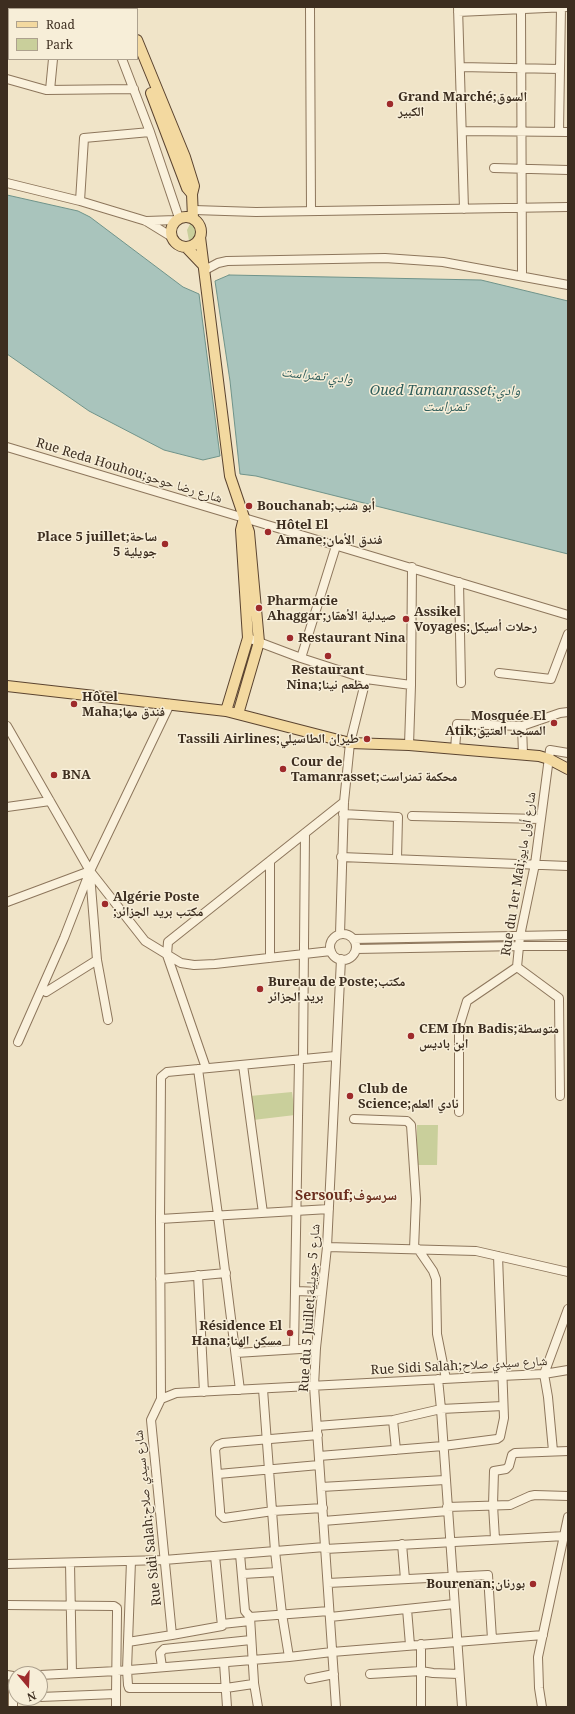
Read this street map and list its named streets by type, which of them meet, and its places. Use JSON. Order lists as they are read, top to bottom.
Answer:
{
  "streets": {
    "street": [
      "Rue Reda Houhou;شارع رضا حوحو",
      "Rue du 1er Mai;شارع أول مايو",
      "Rue du 5 Juillet,شارع 5 جويلية",
      "Rue Sidi Salah;شارع سيدي صلاح"
    ]
  },
  "crossings": [
    ["Rue du 5 Juillet,شارع 5 جويلية", "Rue Sidi Salah;شارع سيدي صلاح"]
  ],
  "districts": ["Sersouf;سرسوف"],
  "water": ["وادي تمنراست", "Oued Tamanrasset;وادي تمنراست"],
  "places": [
    "Grand Marché;السوق الكبير",
    "Bouchanab;أبو شنب",
    "Hôtel El Amane;فندق الأمان",
    "Place 5 juillet;ساحة 5 جويلية",
    "Pharmacie Ahaggar;صيدلية الأهقار",
    "Assikel Voyages;رحلات أسيكل",
    "Restaurant Nina",
    "Restaurant Nina;مطعم نينا",
    "Hôtel Maha;فندق مها",
    "Mosquée El Atik;المسجد العتيق",
    "Tassili Airlines;طيران الطاسيلي",
    "Cour de Tamanrasset;محكمة تمنراست",
    "BNA",
    "Algérie Poste ;مكتب بريد الجزائر",
    "Bureau de Poste;مكتب بريد الجزائر",
    "CEM Ibn Badis;متوسطة ابن باديس",
    "Club de Science;نادي العلم",
    "Résidence El Hana;مسكن الهنا",
    "Bourenan;بورنان"
  ],
  "legend": ["Road", "Park"],
  "north": "bottom"
}
